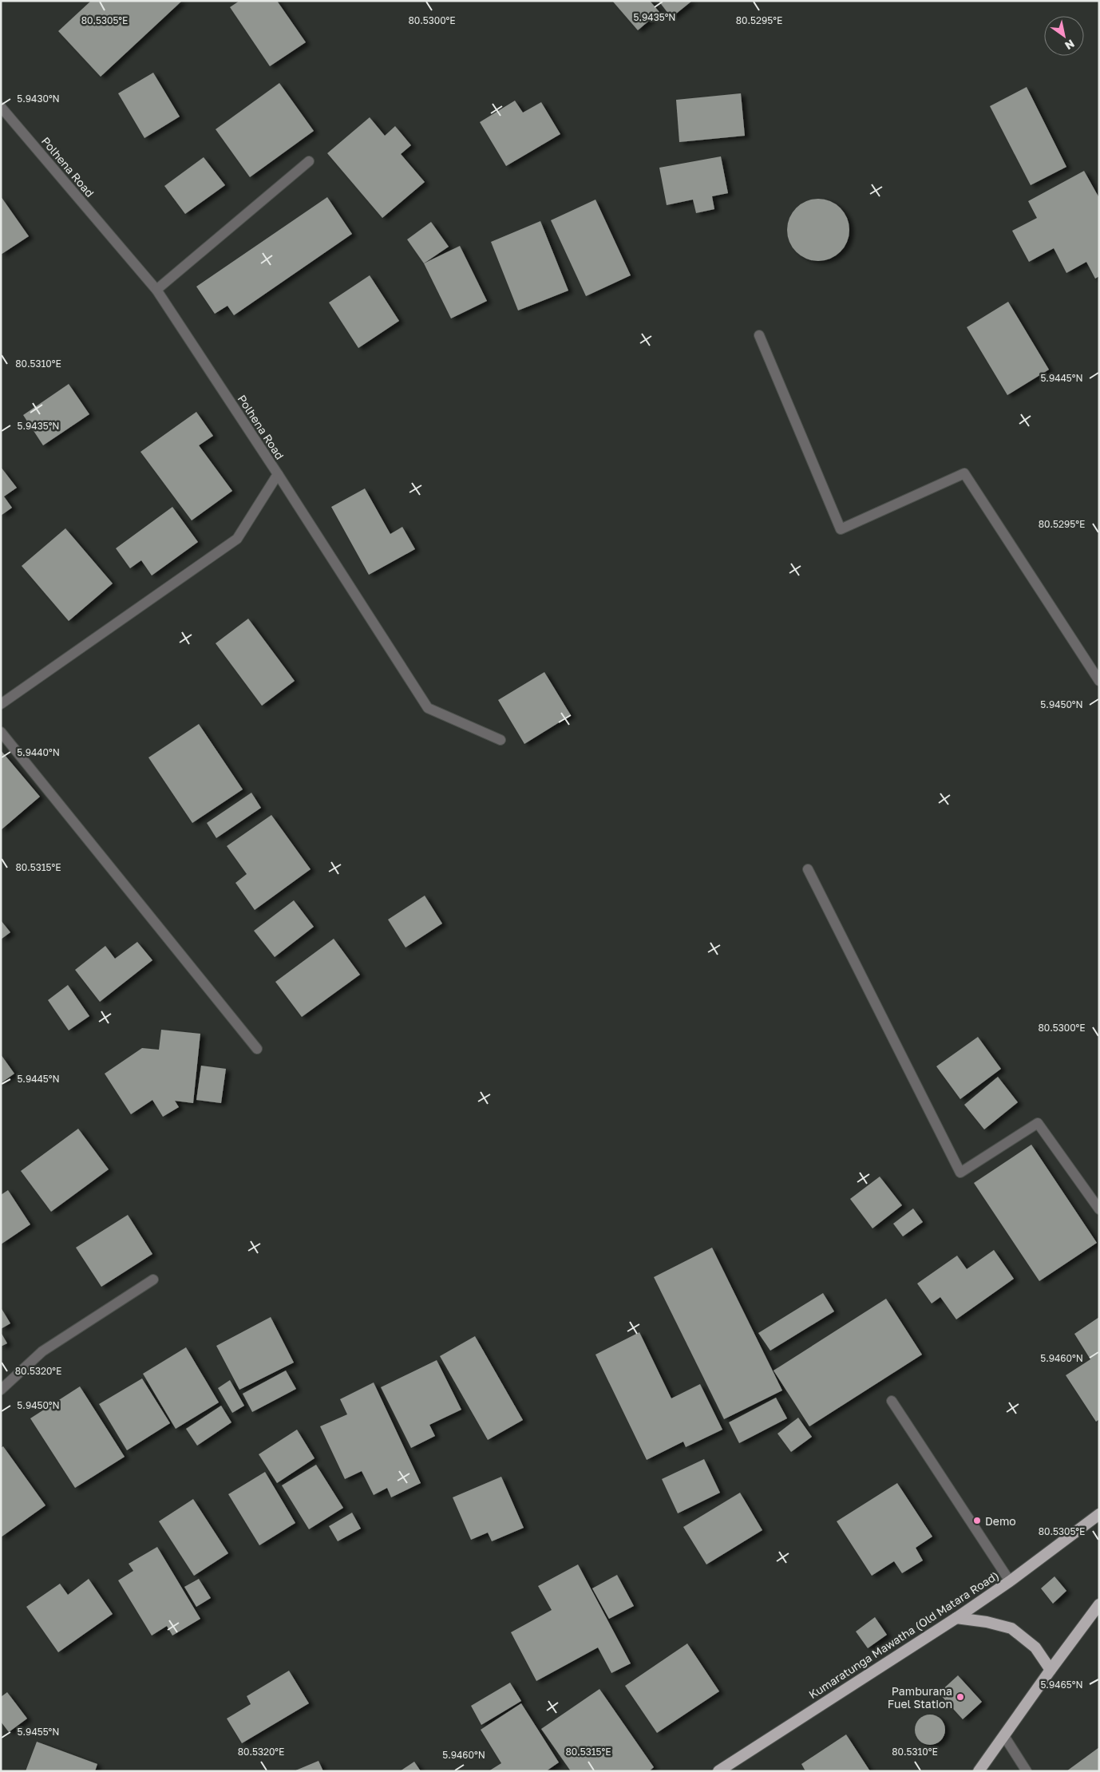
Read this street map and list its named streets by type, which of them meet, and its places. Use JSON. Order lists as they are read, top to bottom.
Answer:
{
  "streets": {
    "highway": ["Kumaratunga Mawatha (Old Matara Road)"],
    "street": ["Polhena Road"]
  },
  "places": ["Demo", "Pamburana Fuel Station"],
  "north": "bottom right",
  "coordinates": [
    "5.9435°N",
    "80.5305°E",
    "80.5300°E",
    "80.5295°E",
    "5.9430°N",
    "80.5310°E",
    "5.9445°N",
    "5.9450°N",
    "5.9440°N",
    "80.5315°E",
    "5.9460°N",
    "80.5320°E",
    "5.9465°N",
    "5.9455°N"
  ]
}
